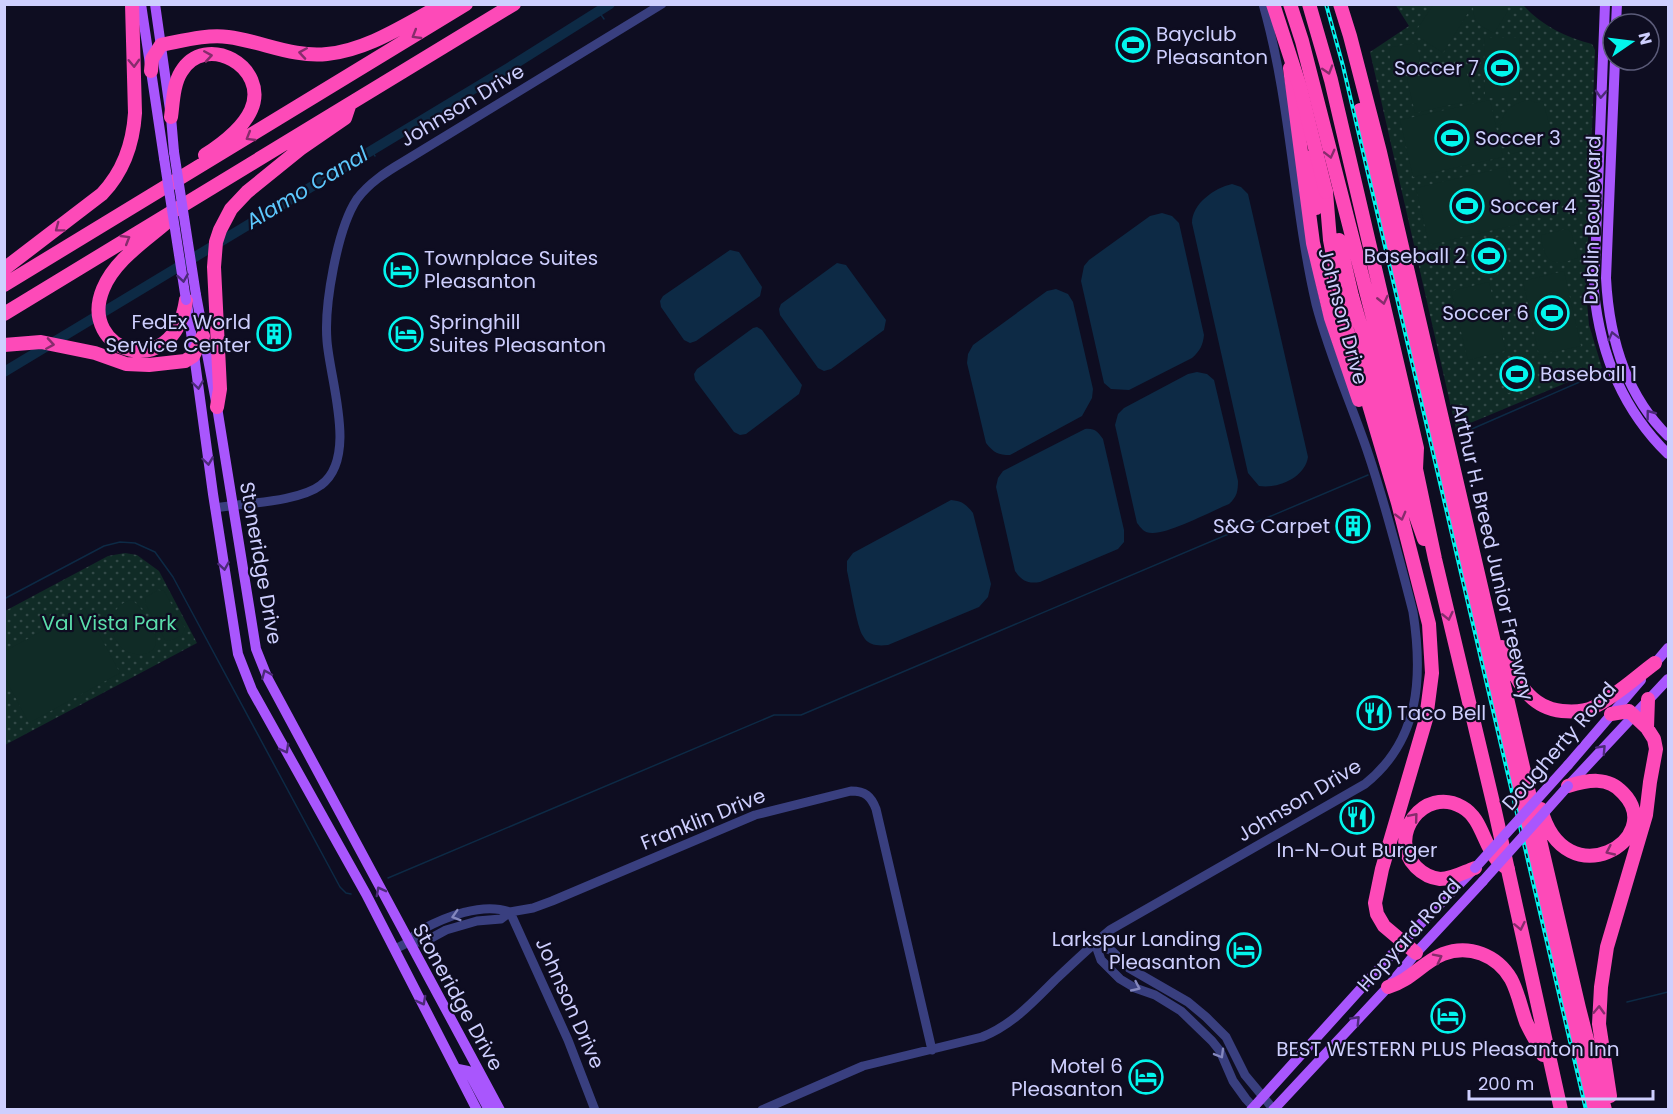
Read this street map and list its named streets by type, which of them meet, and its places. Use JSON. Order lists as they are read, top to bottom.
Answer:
{
  "streets": {
    "highway": ["Arthur H. Breed Junior Freeway"],
    "main road": [
      "Dublin Boulevard",
      "Stoneridge Drive",
      "Dougherty Road",
      "Hopyard Road"
    ],
    "street": ["Johnson Drive", "Franklin Drive"]
  },
  "crossings": [
    ["Johnson Drive", "Stoneridge Drive"],
    ["Johnson Drive", "Franklin Drive"],
    ["Stoneridge Drive", "Franklin Drive"],
    ["Dougherty Road", "Hopyard Road"]
  ],
  "water": ["Alamo Canal"],
  "parks": ["Val Vista Park"],
  "places": {
    "sports": [
      "Bayclub Pleasanton",
      "Soccer 7",
      "Soccer 3",
      "Soccer 4",
      "Baseball 2",
      "Soccer 6",
      "Baseball 1"
    ],
    "hotel": [
      "Townplace Suites Pleasanton",
      "Springhill Suites Pleasanton",
      "Larkspur Landing Pleasanton",
      "BEST WESTERN PLUS Pleasanton Inn",
      "Motel 6 Pleasanton"
    ],
    "building": ["FedEx World Service Center", "S&G Carpet"],
    "restaurant": ["Taco Bell", "In-N-Out Burger"]
  },
  "scale_bar": "200 m",
  "north": "right"
}
